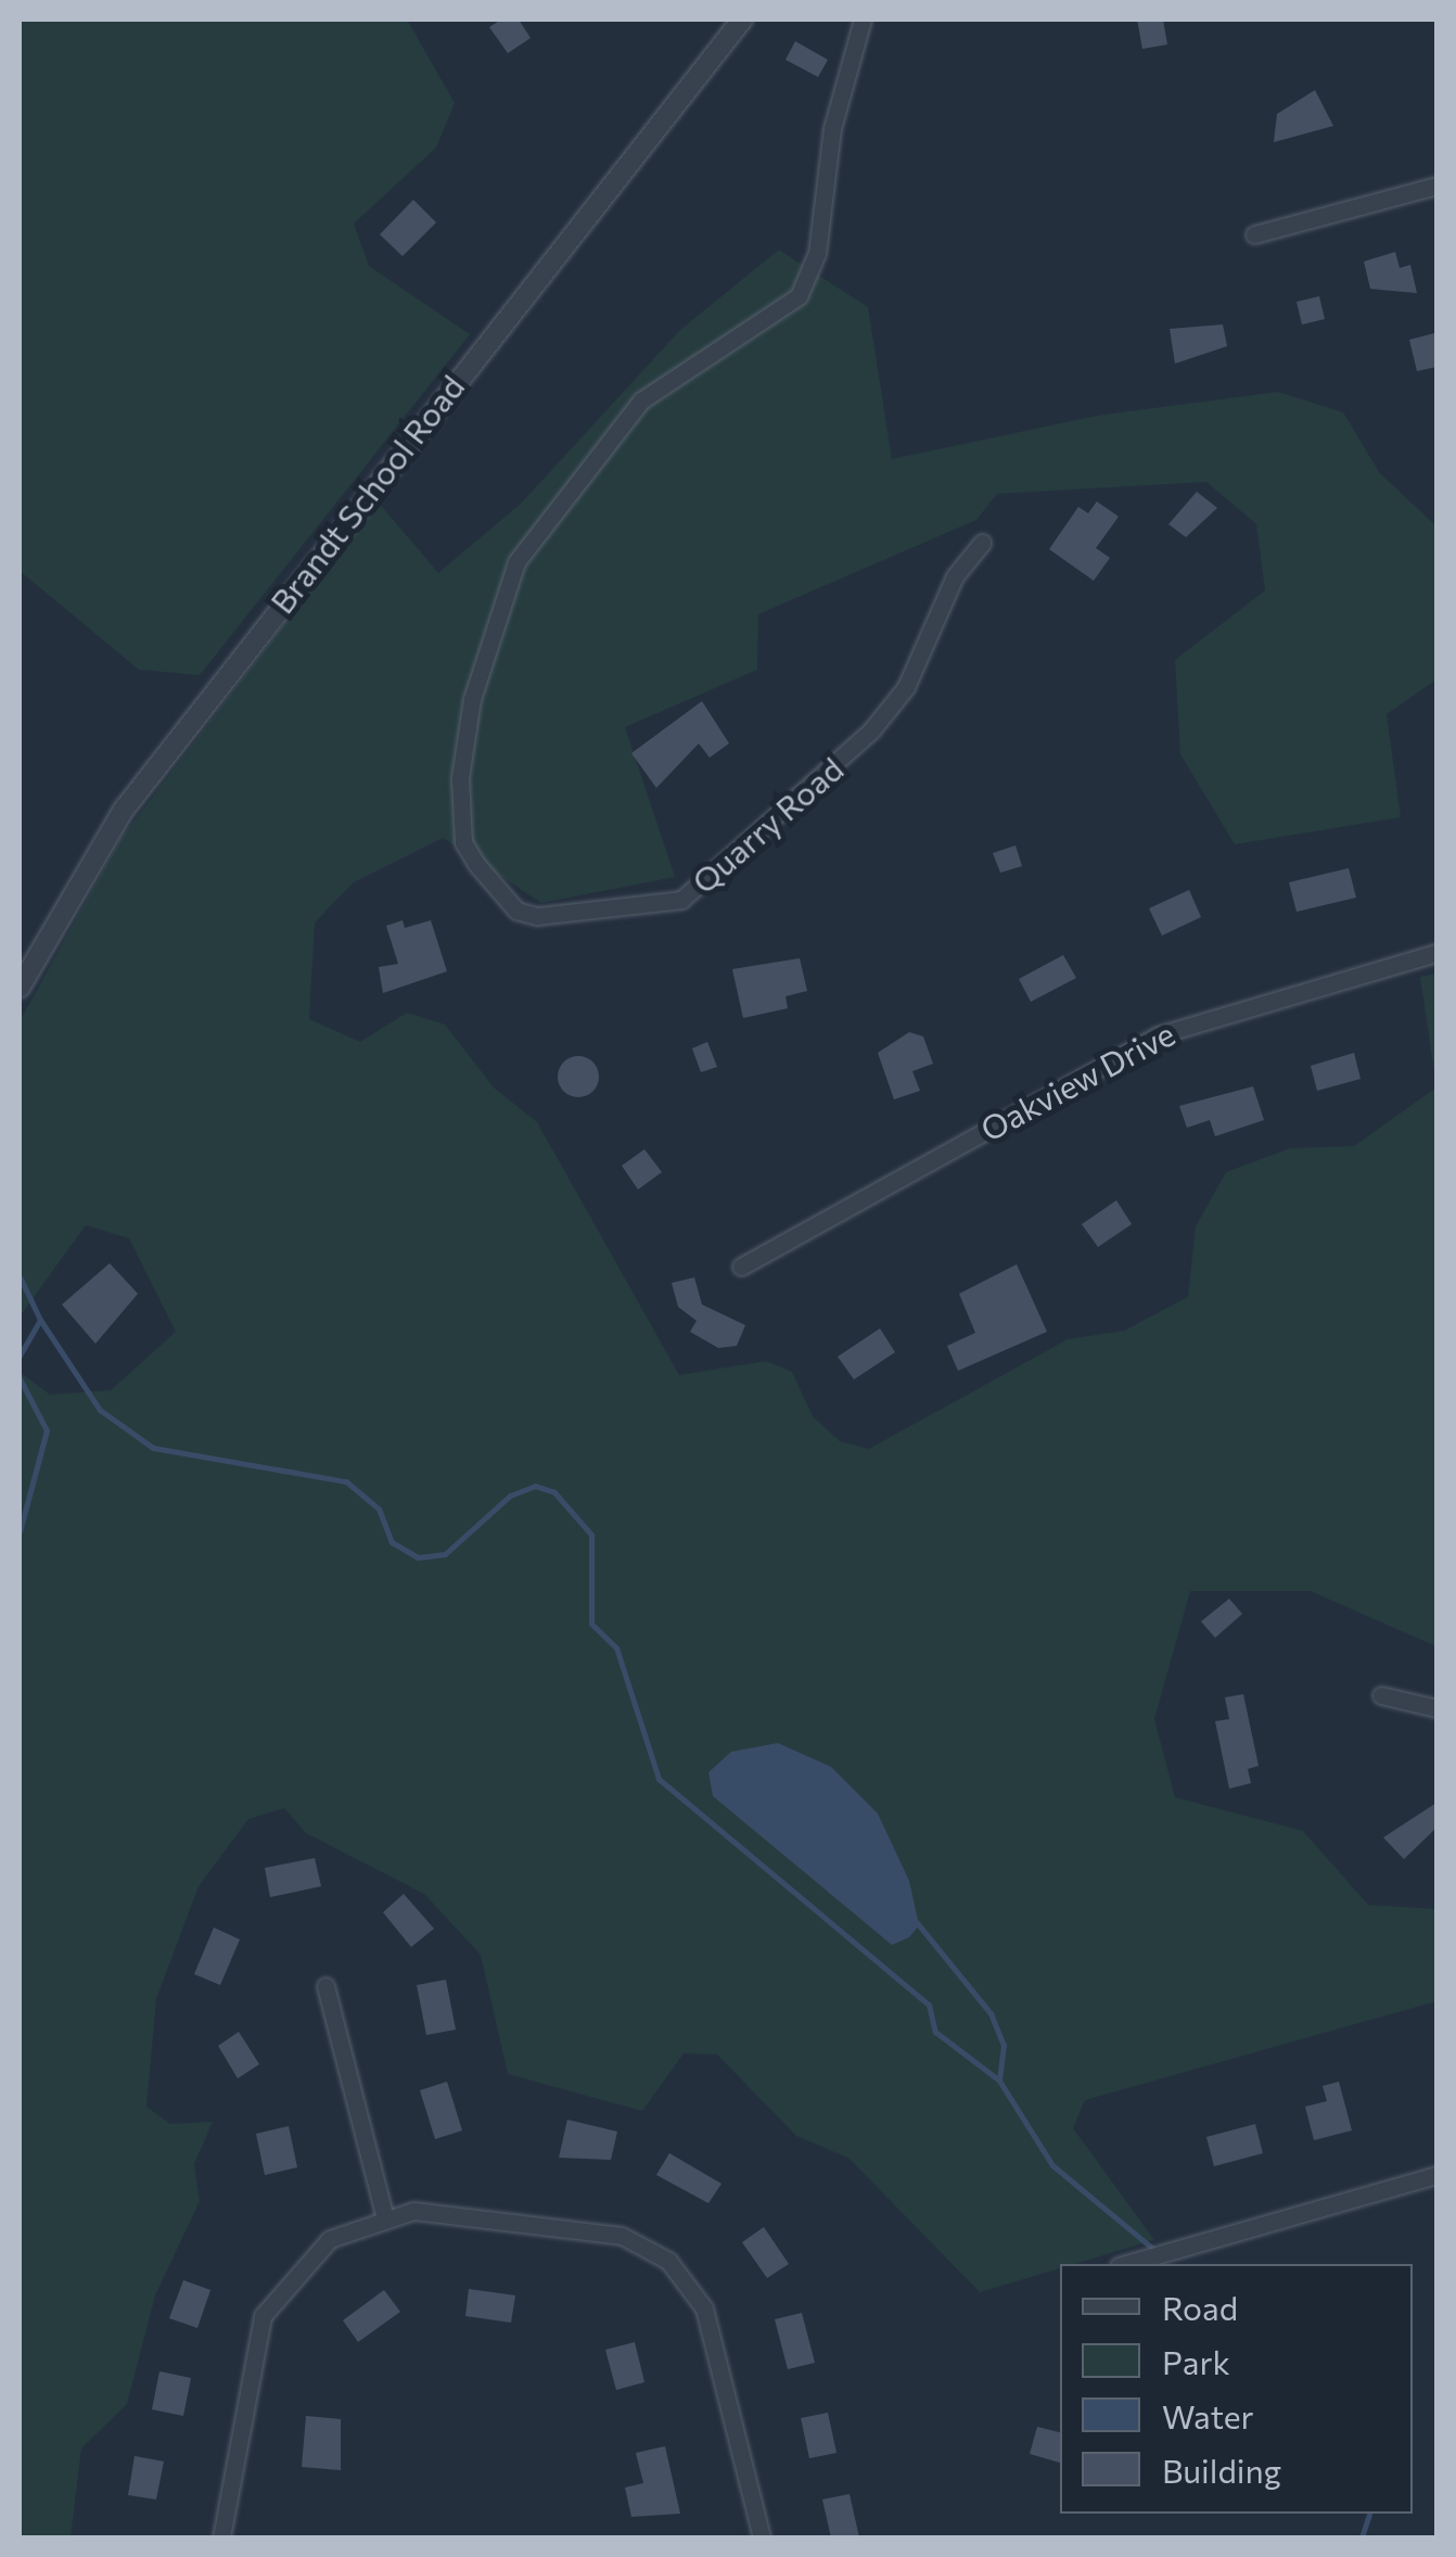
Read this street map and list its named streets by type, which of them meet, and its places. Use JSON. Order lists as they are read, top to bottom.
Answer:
{
  "streets": {
    "street": ["Brandt School Road", "Quarry Road", "Oakview Drive"]
  },
  "legend": [
    "Road",
    "Park",
    "Water",
    "Building"
  ]
}
